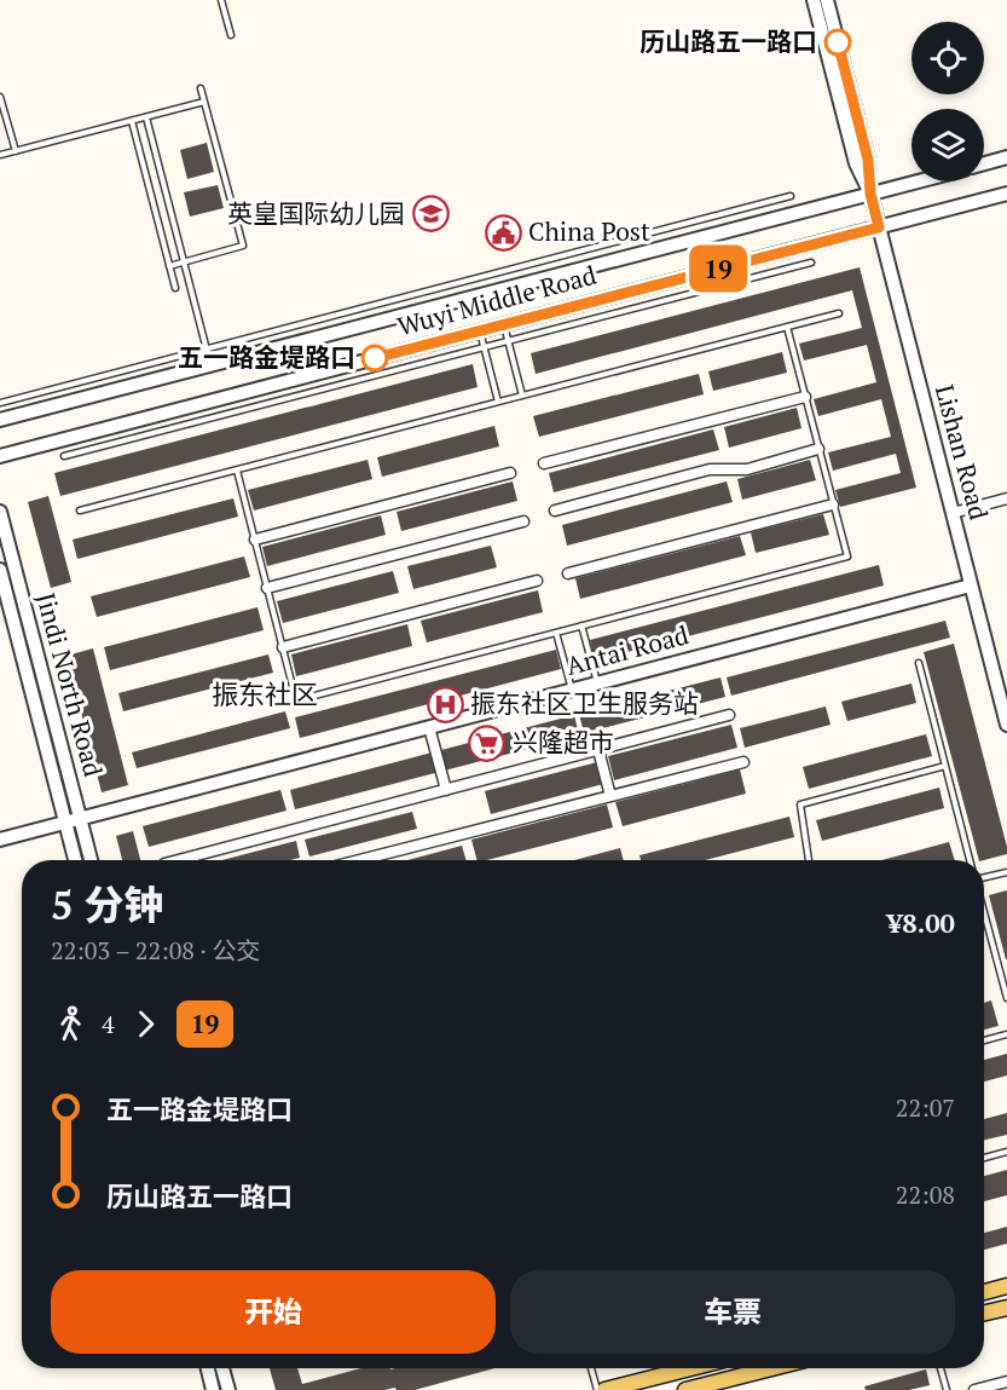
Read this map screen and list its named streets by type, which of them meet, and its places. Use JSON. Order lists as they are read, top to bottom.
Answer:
{
  "streets": {
    "street": [
      "Wuyi Middle Road",
      "Lishan Road",
      "Antai Road",
      "Jindi North Road"
    ]
  },
  "crossings": [
    ["Wuyi Middle Road", "Lishan Road"],
    ["Lishan Road", "Antai Road"],
    ["Antai Road", "Jindi North Road"]
  ],
  "districts": ["振东社区"],
  "places": {
    "other": ["历山路五一路口", "五一路金堤路口"],
    "school or university": ["英皇国际幼儿园"],
    "public building": ["China Post"],
    "hospital": ["振东社区卫生服务站"],
    "supermarket": ["兴隆超市"]
  },
  "lines": ["bus line 19"],
  "page": {
    "on_map": "19",
    "heading": ["5 分钟", "22:03 – 22:08 · 公交", "¥8.00"],
    "legs": ["4", "19"],
    "list": [
      {
        "name": "五一路金堤路口",
        "value": "22:07"
      },
      {
        "name": "历山路五一路口",
        "value": "22:08"
      }
    ],
    "buttons": ["开始", "车票"]
  }
}
